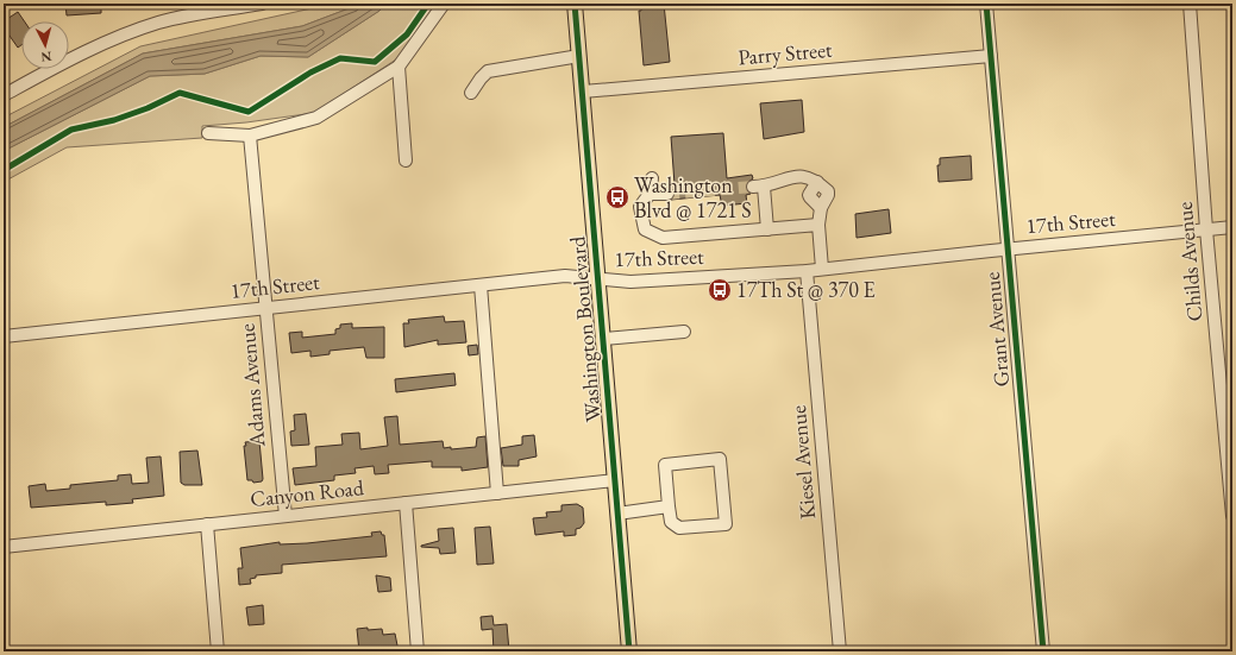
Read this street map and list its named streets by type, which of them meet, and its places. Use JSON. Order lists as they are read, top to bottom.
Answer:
{
  "streets": {
    "main road": ["Washington Boulevard"],
    "street": [
      "Parry Street",
      "17th Street",
      "Childs Avenue",
      "Grant Avenue",
      "Adams Avenue",
      "Kiesel Avenue",
      "Canyon Road"
    ]
  },
  "crossings": [
    ["Parry Street", "Washington Boulevard"],
    ["Parry Street", "Grant Avenue"],
    ["17th Street", "Childs Avenue"],
    ["17th Street", "Washington Boulevard"],
    ["17th Street", "Grant Avenue"],
    ["17th Street", "Adams Avenue"],
    ["17th Street", "Kiesel Avenue"],
    ["Washington Boulevard", "Canyon Road"],
    ["Adams Avenue", "Canyon Road"]
  ],
  "places": {
    "bus stop": ["Washington Blvd @ 1721 S", "17Th St @ 370 E"]
  },
  "north": "bottom"
}
